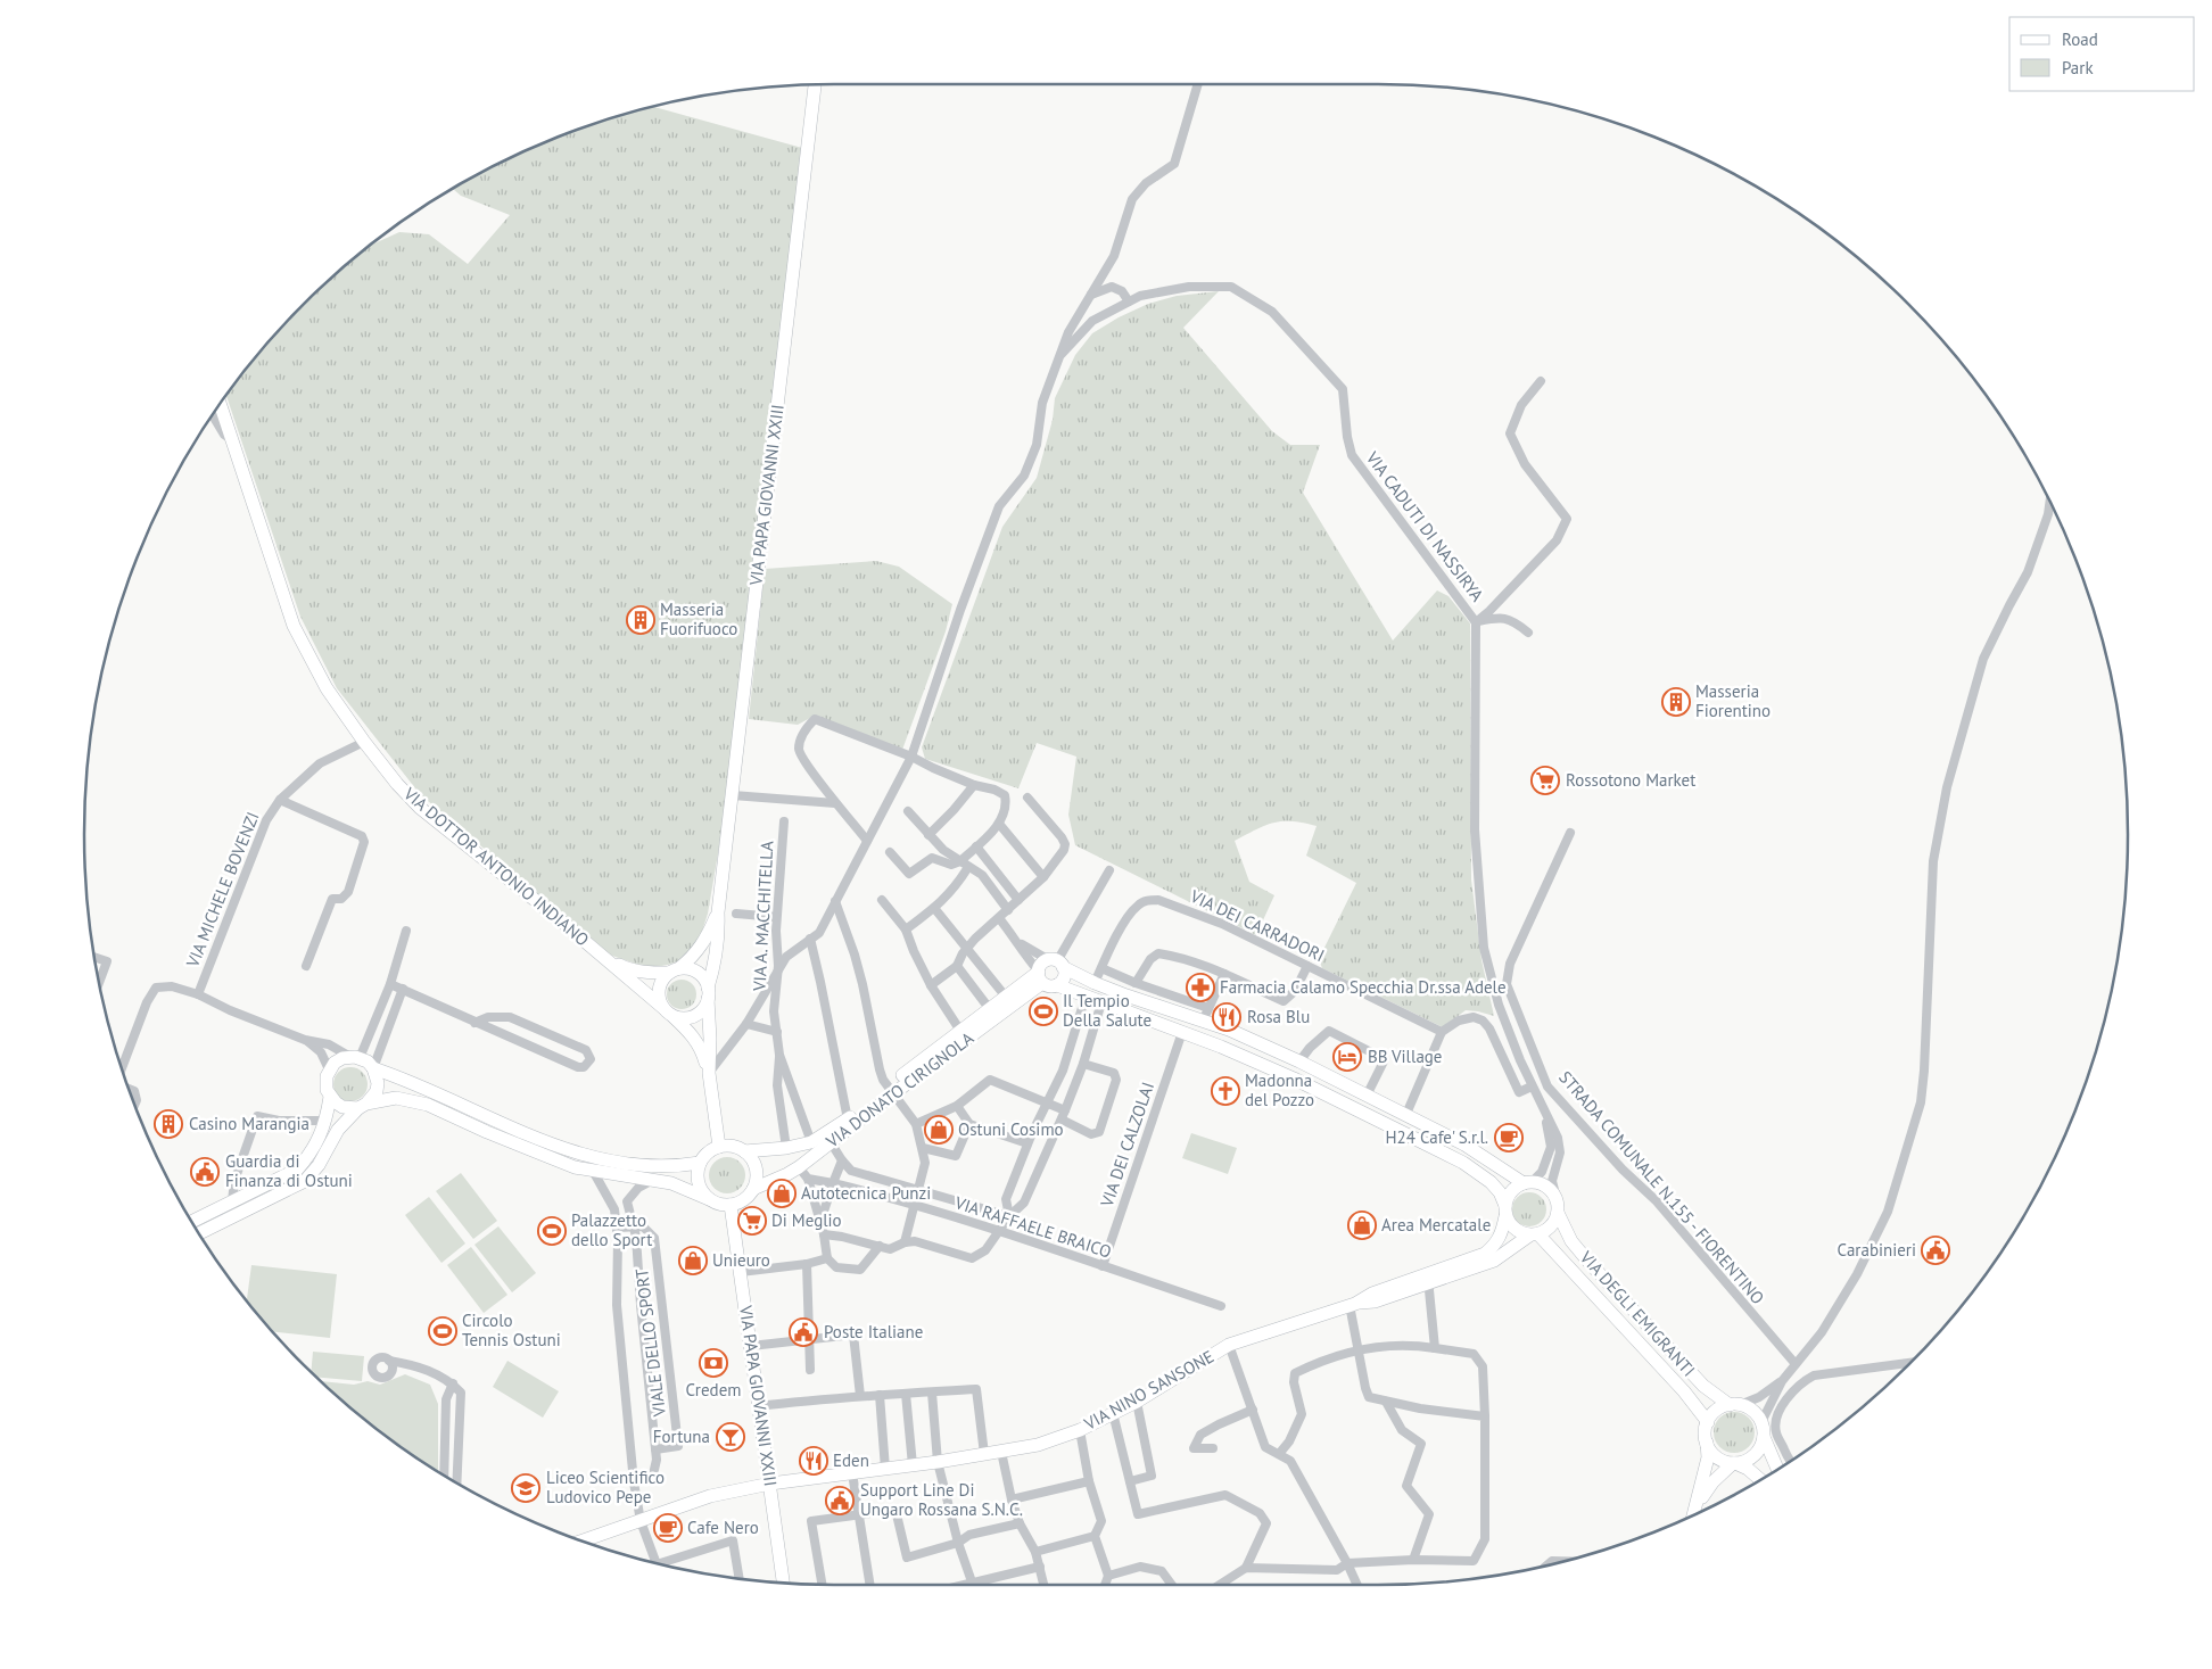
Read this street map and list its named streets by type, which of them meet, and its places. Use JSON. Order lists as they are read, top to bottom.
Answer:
{
  "streets": {
    "main road": [
      "VIA PAPA GIOVANNI XXIII",
      "VIA DOTTOR ANTONIO INDIANO",
      "VIA DONATO CIRIGNOLA",
      "VIA DEGLI EMIGRANTI",
      "VIA NINO SANSONE"
    ],
    "street": [
      "VIA CADUTI DI NASSIRYA",
      "VIA MICHELE BOVENZI",
      "VIA A. MACCHITELLA",
      "VIA DEI CARRADORI",
      "VIA DEI CALZOLAI",
      "STRADA COMUNALE N.155 - FIORENTINO",
      "VIA RAFFAELE BRAICO",
      "VIALE DELLO SPORT"
    ]
  },
  "crossings": [
    ["VIA PAPA GIOVANNI XXIII", "VIA DOTTOR ANTONIO INDIANO"],
    ["VIA PAPA GIOVANNI XXIII", "VIA DONATO CIRIGNOLA"],
    ["VIA PAPA GIOVANNI XXIII", "VIA NINO SANSONE"],
    ["VIA CADUTI DI NASSIRYA", "VIA DEGLI EMIGRANTI"],
    ["VIA CADUTI DI NASSIRYA", "VIA NINO SANSONE"],
    ["VIA DOTTOR ANTONIO INDIANO", "VIA MICHELE BOVENZI"],
    ["VIA DEI CARRADORI", "VIA DEGLI EMIGRANTI"],
    ["VIA DONATO CIRIGNOLA", "VIA DEGLI EMIGRANTI"],
    ["VIA DEI CALZOLAI", "VIA RAFFAELE BRAICO"],
    ["VIA DEI CALZOLAI", "VIA DEGLI EMIGRANTI"],
    ["VIA DEGLI EMIGRANTI", "VIA NINO SANSONE"],
    ["VIALE DELLO SPORT", "VIA NINO SANSONE"]
  ],
  "places": {
    "building": ["Masseria Fuorifuoco", "Masseria Fiorentino", "Casino Marangia"],
    "supermarket": ["Rossotono Market", "Di Meglio"],
    "pharmacy": ["Farmacia Calamo Specchia Dr.ssa Adele"],
    "sports": ["Il Tempio Della Salute", "Palazzetto dello Sport", "Circolo Tennis Ostuni"],
    "restaurant": ["Rosa Blu", "Eden"],
    "hotel": ["BB Village"],
    "church": ["Madonna del Pozzo"],
    "shop": [
      "Ostuni Cosimo",
      "Autotecnica Punzi",
      "Area Mercatale",
      "Unieuro"
    ],
    "cafe": ["H24 Cafe' S.r.l.", "Cafe Nero"],
    "public building": [
      "Guardia di Finanza di Ostuni",
      "Carabinieri",
      "Poste Italiane",
      "Support Line Di Ungaro Rossana S.N.C."
    ],
    "bank": ["Credem"],
    "bar": ["Fortuna"],
    "school or university": ["Liceo Scientifico Ludovico Pepe"]
  },
  "legend": ["Road", "Park"]
}
